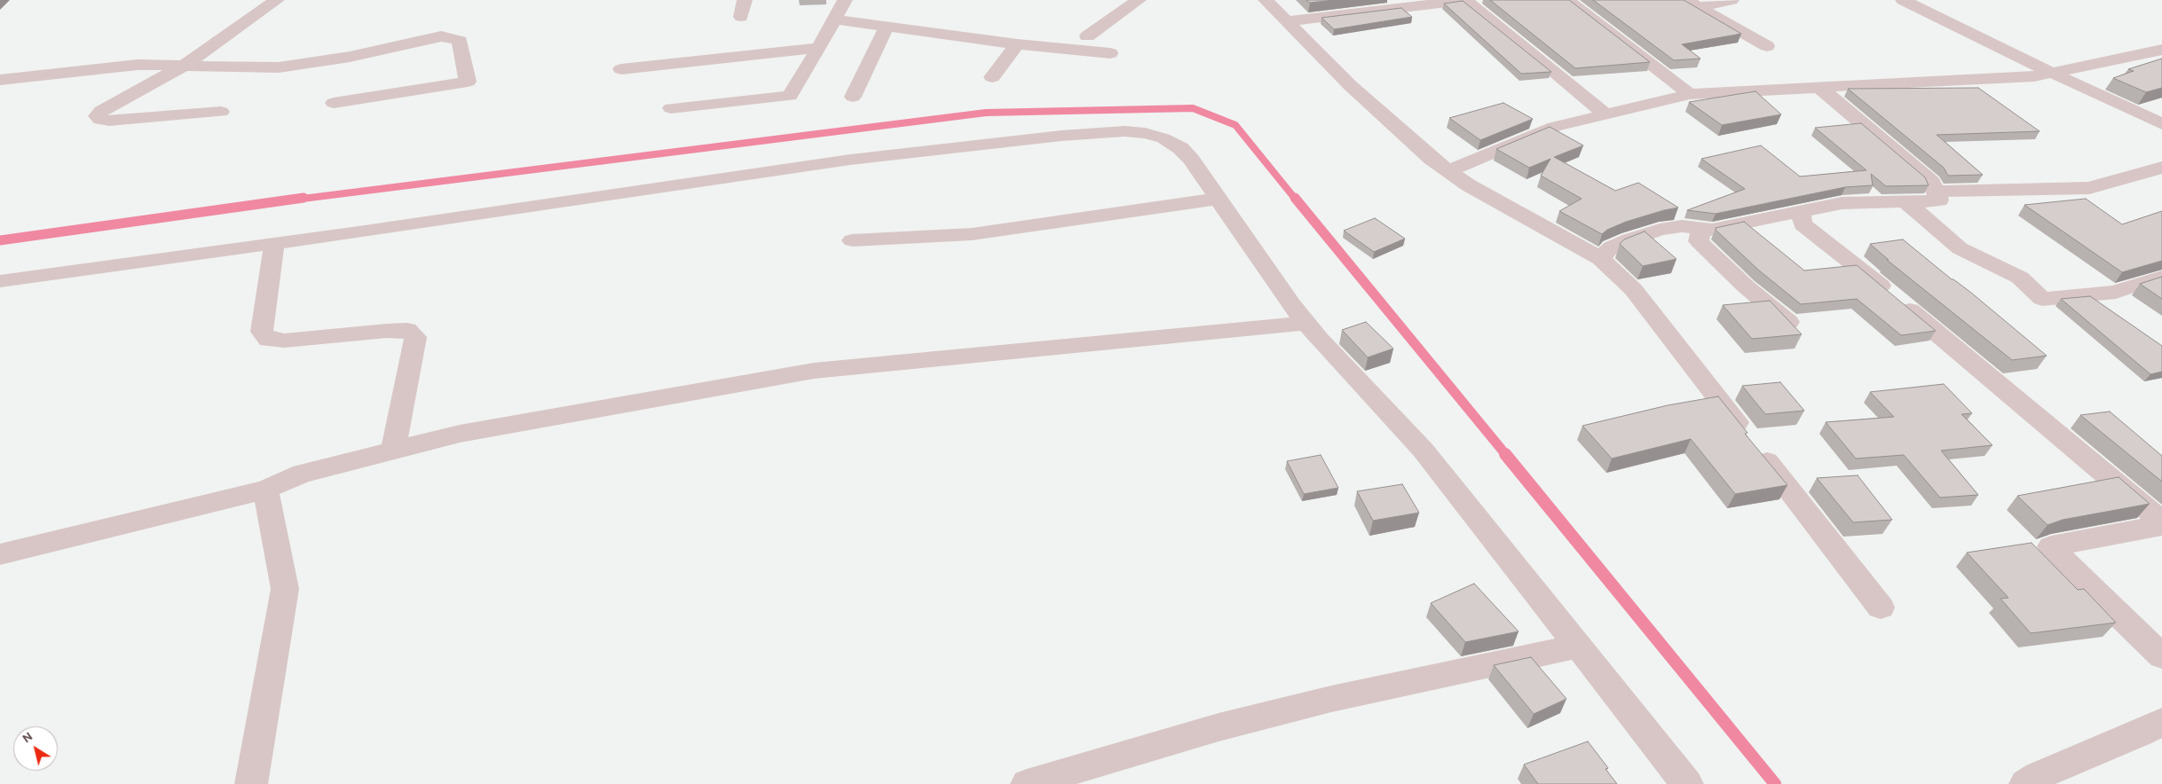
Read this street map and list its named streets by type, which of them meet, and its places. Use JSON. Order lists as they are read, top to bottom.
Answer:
{
  "north": "top left"
}
